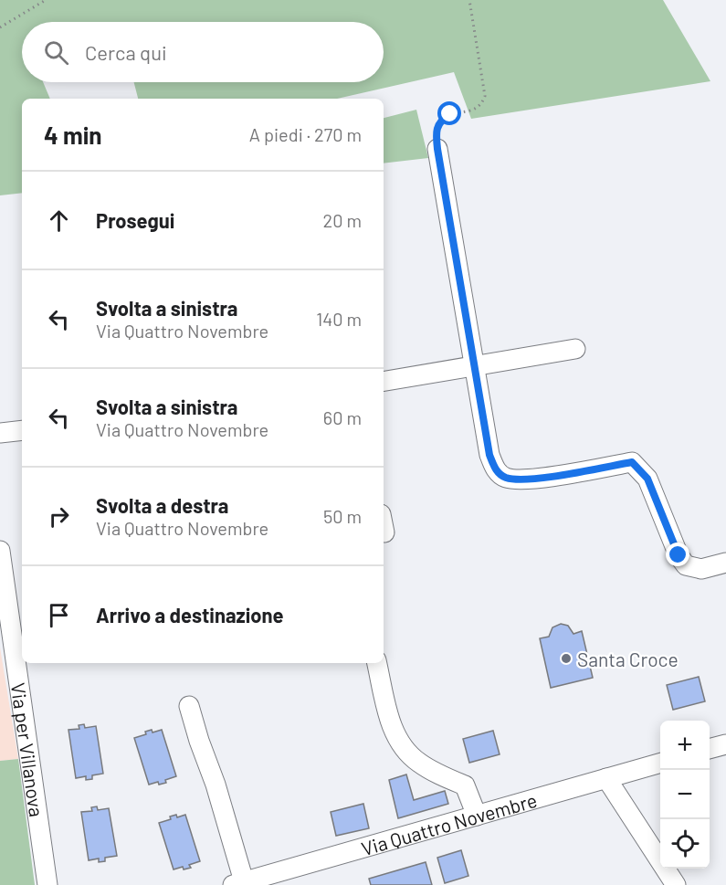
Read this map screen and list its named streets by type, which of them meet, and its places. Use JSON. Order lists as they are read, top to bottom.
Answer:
{
  "streets": {
    "street": ["Via per Villanova", "Via Quattro Novembre"]
  },
  "places": ["Santa Croce"],
  "page": {
    "search": "Cerca qui",
    "heading": ["4 min", "A piedi · 270 m"],
    "list": [
      ["Prosegui", "20 m"],
      ["Svolta a sinistra", "Via Quattro Novembre", "140 m"],
      ["Svolta a sinistra", "Via Quattro Novembre", "60 m"],
      ["Svolta a destra", "Via Quattro Novembre", "50 m"],
      "Arrivo a destinazione"
    ],
    "map_buttons": ["+", "−"]
  }
}
